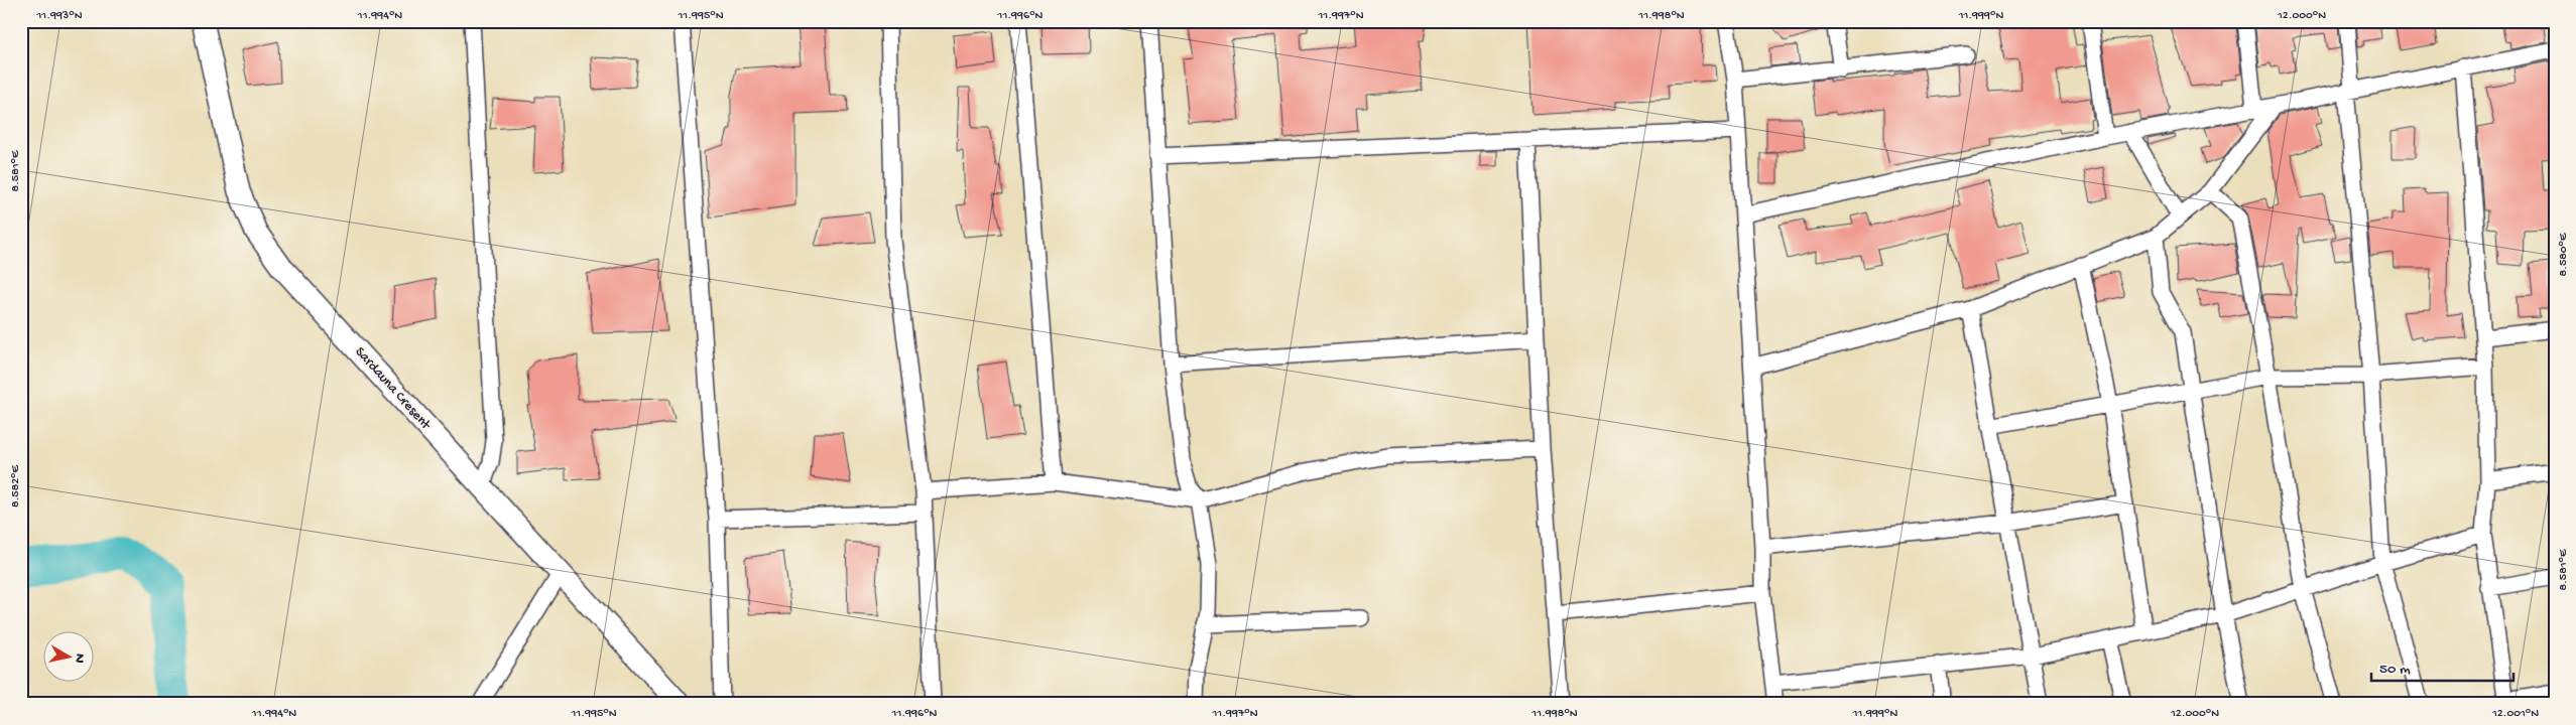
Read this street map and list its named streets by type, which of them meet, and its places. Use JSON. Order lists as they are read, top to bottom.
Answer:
{
  "streets": {
    "street": ["Sardauna Cresent"]
  },
  "scale_bar": "50 m",
  "north": "right",
  "coordinates": [
    "11.993°N",
    "11.994°N",
    "11.995°N",
    "11.996°N",
    "11.997°N",
    "11.998°N",
    "11.999°N",
    "12.000°N",
    "8.581°E",
    "8.580°E",
    "8.582°E",
    "12.001°N"
  ]
}
